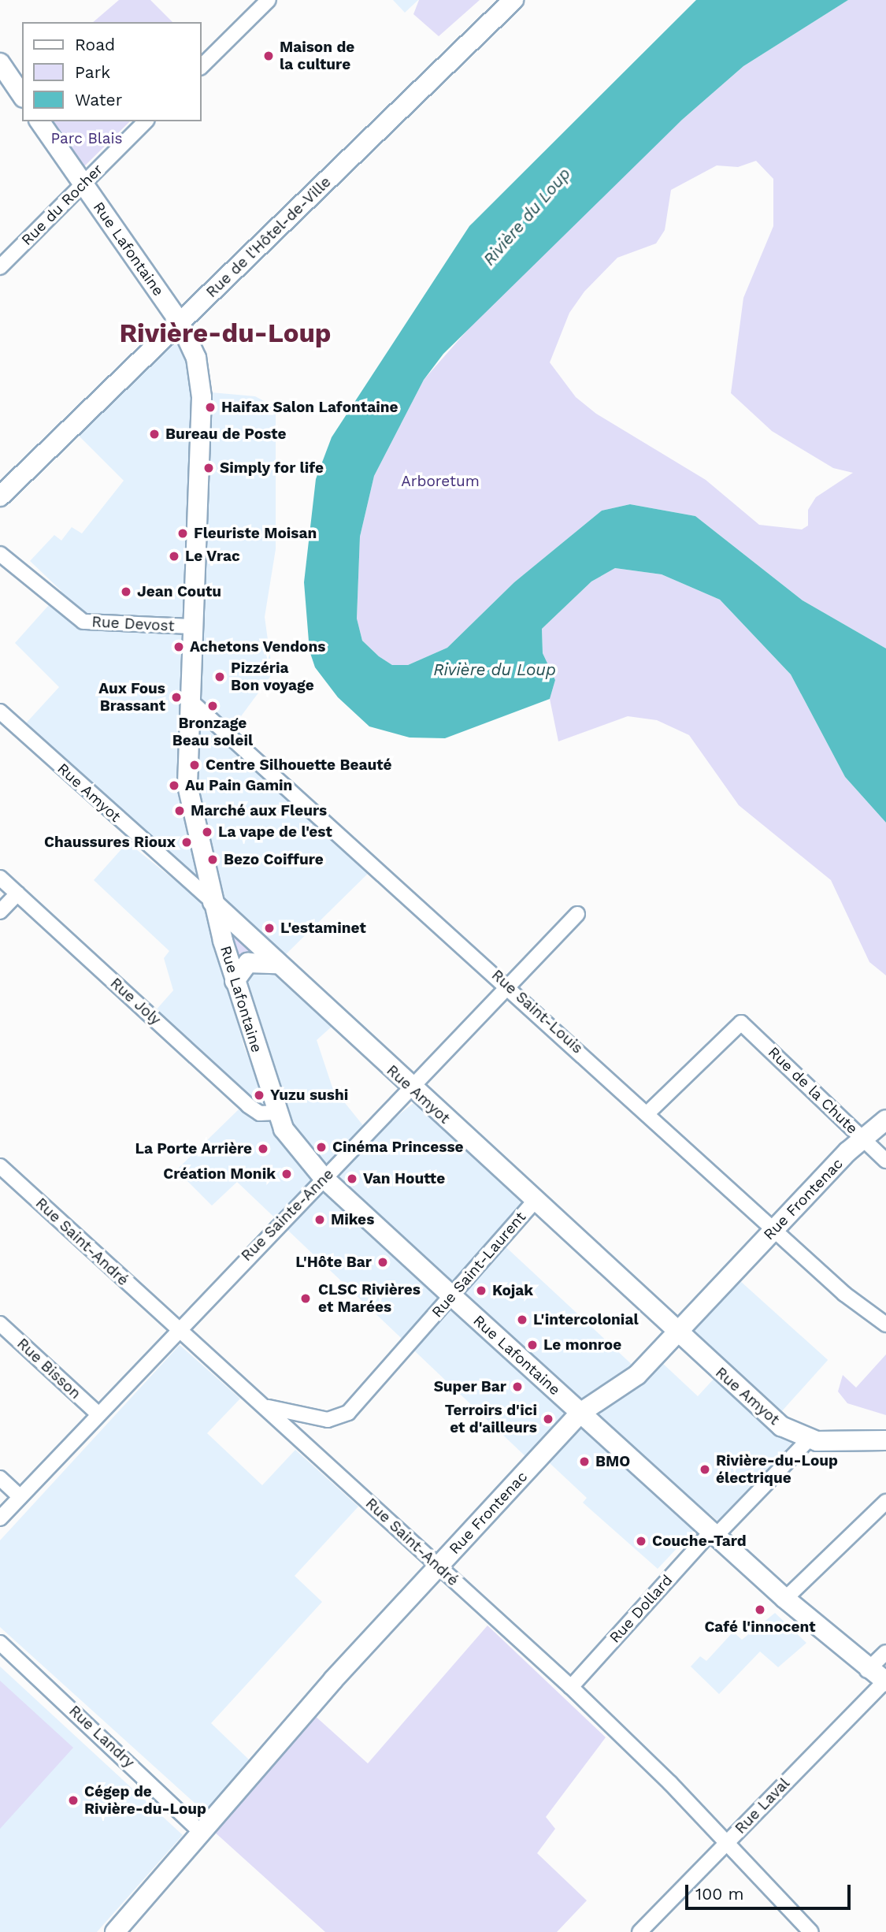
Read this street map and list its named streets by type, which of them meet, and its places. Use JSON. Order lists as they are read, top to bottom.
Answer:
{
  "streets": {
    "main road": [
      "Rue de l'Hôtel-de-Ville",
      "Rue Lafontaine",
      "Rue Amyot",
      "Rue Frontenac"
    ],
    "street": [
      "Rue du Rocher",
      "Rue Devost",
      "Rue Joly",
      "Rue Saint-Louis",
      "Rue de la Chute",
      "Rue Sainte-Anne",
      "Rue Saint-André",
      "Rue Saint-Laurent",
      "Rue Bisson",
      "Rue Dollard",
      "Rue Landry",
      "Rue Laval"
    ]
  },
  "crossings": [
    ["Rue du Rocher", "Rue Lafontaine"],
    ["Rue de l'Hôtel-de-Ville", "Rue Lafontaine"],
    ["Rue Lafontaine", "Rue Devost"],
    ["Rue Lafontaine", "Rue Amyot"],
    ["Rue Lafontaine", "Rue Joly"],
    ["Rue Lafontaine", "Rue Saint-Louis"],
    ["Rue Lafontaine", "Rue Frontenac"],
    ["Rue Lafontaine", "Rue Sainte-Anne"],
    ["Rue Lafontaine", "Rue Saint-Laurent"],
    ["Rue Lafontaine", "Rue Dollard"],
    ["Rue Lafontaine", "Rue Laval"],
    ["Rue Amyot", "Rue Frontenac"],
    ["Rue Amyot", "Rue Sainte-Anne"],
    ["Rue Amyot", "Rue Saint-Laurent"],
    ["Rue Amyot", "Rue Dollard"],
    ["Rue Saint-Louis", "Rue de la Chute"],
    ["Rue Saint-Louis", "Rue Frontenac"],
    ["Rue Saint-Louis", "Rue Sainte-Anne"],
    ["Rue de la Chute", "Rue Frontenac"],
    ["Rue Frontenac", "Rue Saint-André"],
    ["Rue Frontenac", "Rue Landry"],
    ["Rue Sainte-Anne", "Rue Saint-André"],
    ["Rue Sainte-Anne", "Rue Bisson"],
    ["Rue Saint-André", "Rue Saint-Laurent"],
    ["Rue Saint-André", "Rue Dollard"],
    ["Rue Saint-André", "Rue Laval"]
  ],
  "districts": ["Rivière-du-Loup"],
  "water": ["Rivière du Loup"],
  "parks": ["Parc Blais", "Arboretum"],
  "places": [
    "Maison de la culture",
    "Haifax Salon Lafontaine",
    "Bureau de Poste",
    "Simply for life",
    "Fleuriste Moisan",
    "Le Vrac",
    "Jean Coutu",
    "Achetons Vendons",
    "Pizzéria Bon voyage",
    "Aux Fous Brassant",
    "Bronzage Beau soleil",
    "Centre Silhouette Beauté",
    "Au Pain Gamin",
    "Marché aux Fleurs",
    "La vape de l'est",
    "Chaussures Rioux",
    "Bezo Coiffure",
    "L'estaminet",
    "Yuzu sushi",
    "Cinéma Princesse",
    "La Porte Arrière",
    "Création Monik",
    "Van Houtte",
    "Mikes",
    "L'Hôte Bar",
    "Kojak",
    "CLSC Rivières et Marées",
    "L'intercolonial",
    "Le monroe",
    "Super Bar",
    "Terroirs d'ici et d'ailleurs",
    "BMO",
    "Rivière-du-Loup électrique",
    "Couche-Tard",
    "Café l'innocent",
    "Cégep de Rivière-du-Loup"
  ],
  "legend": ["Road", "Park", "Water"],
  "scale_bar": "100 m"
}
